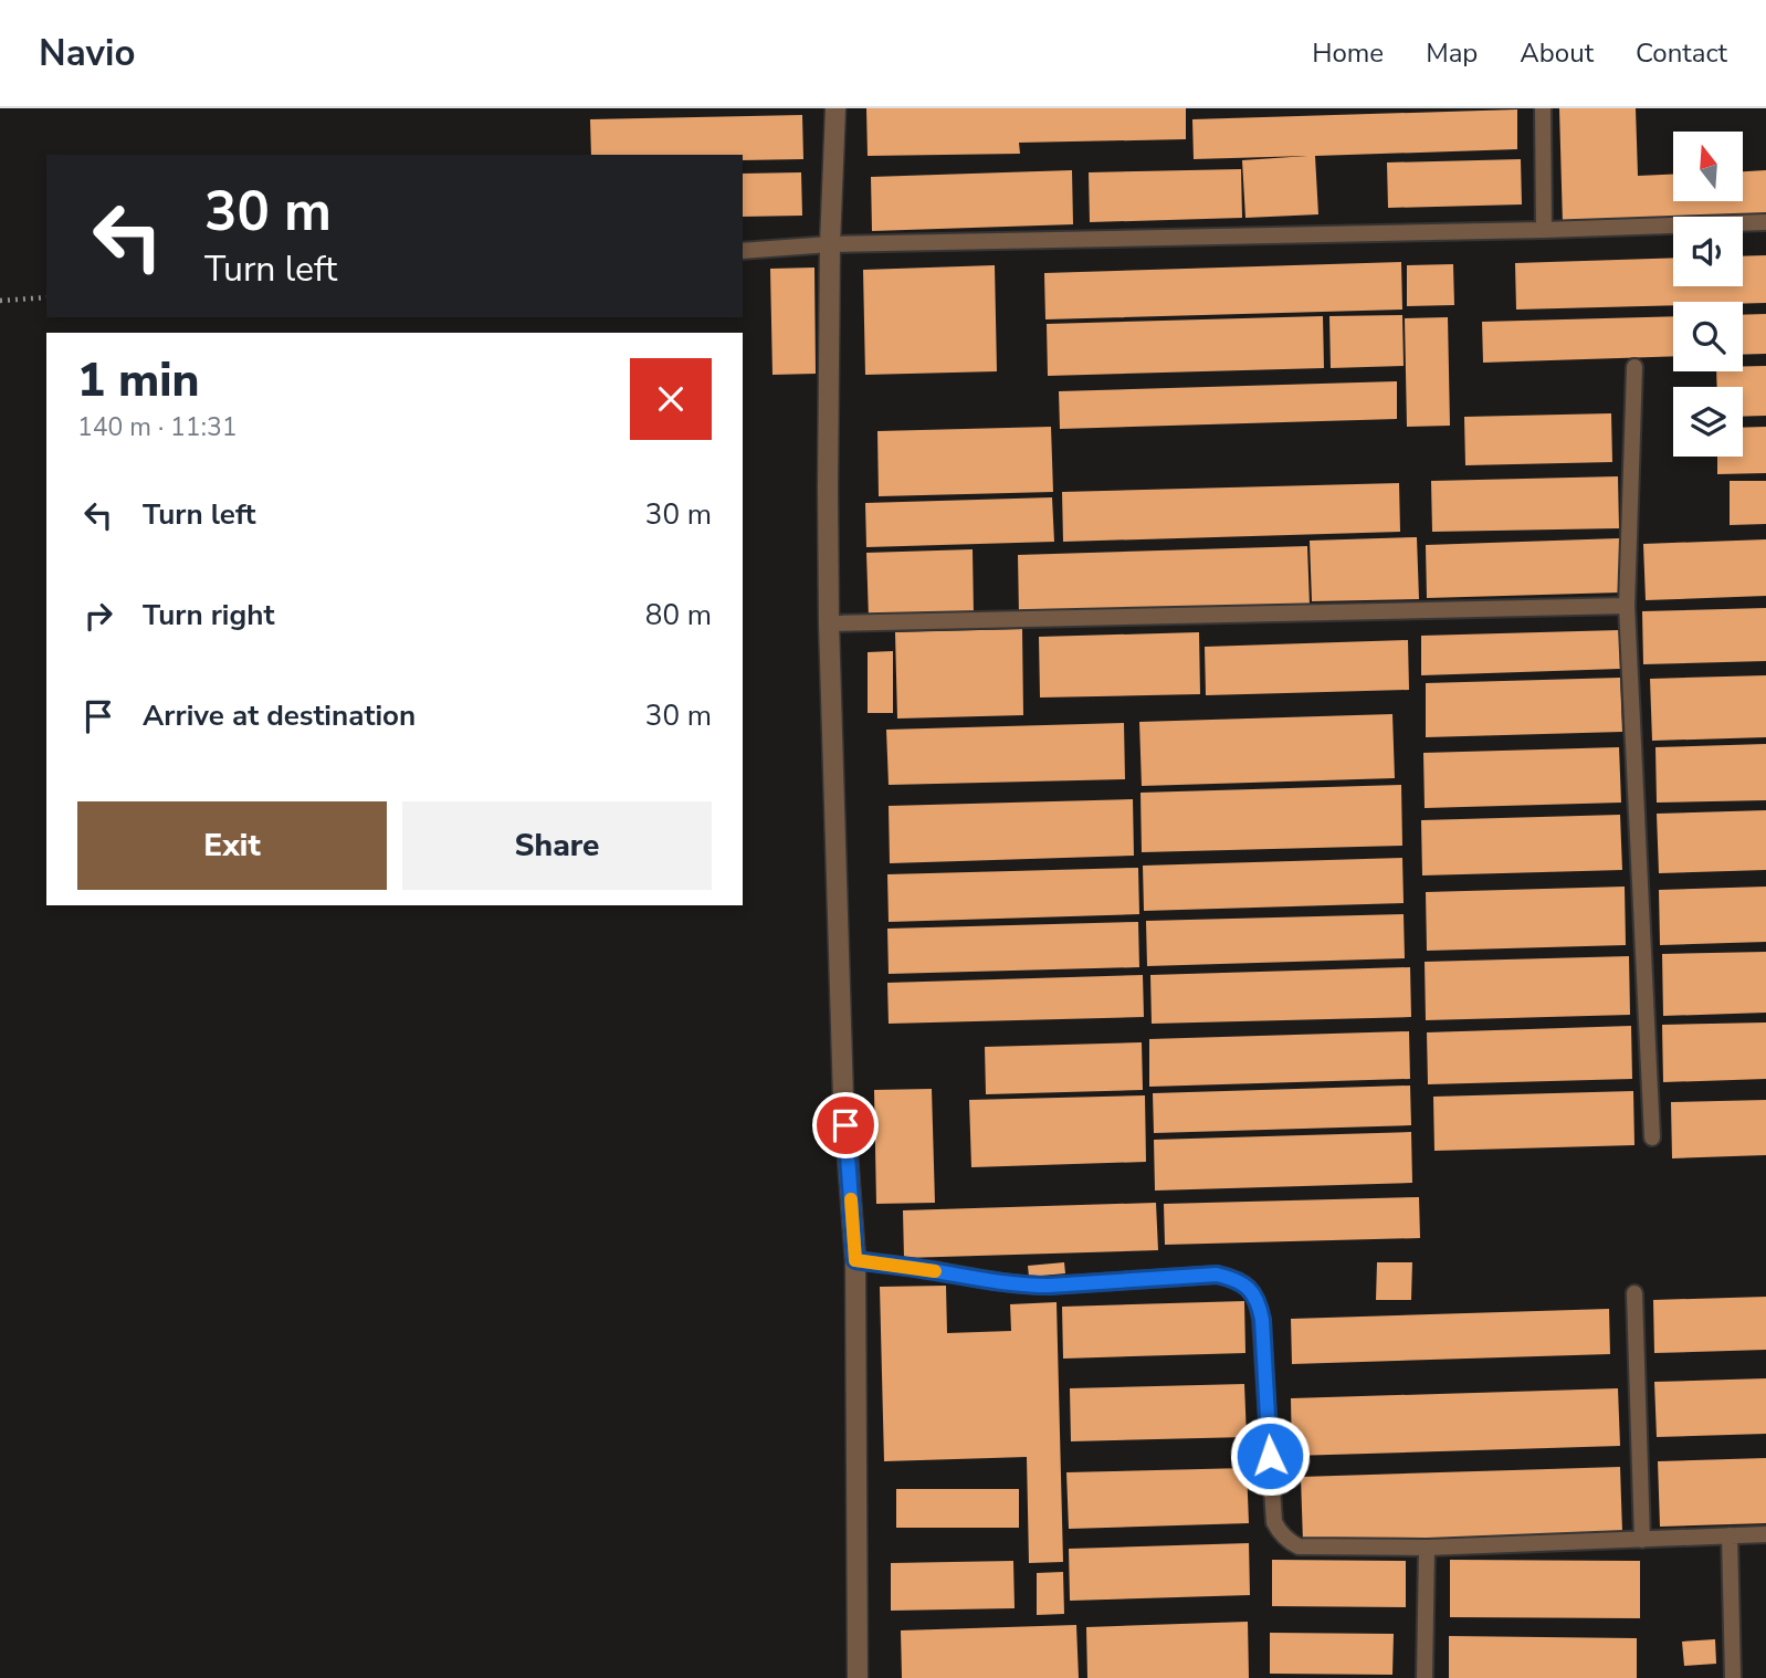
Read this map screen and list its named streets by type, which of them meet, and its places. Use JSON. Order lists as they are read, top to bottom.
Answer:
{
  "north": "top",
  "page": {
    "header": "Navio",
    "nav": [
      "Home",
      "Map",
      "About",
      "Contact"
    ],
    "turn": ["30 m", "Turn left"],
    "heading": ["1 min", "140 m · 11:31"],
    "list": [
      {
        "name": "Turn left",
        "value": "30 m"
      },
      {
        "name": "Turn right",
        "value": "80 m"
      },
      {
        "name": "Arrive at destination",
        "value": "30 m"
      }
    ],
    "buttons": ["Exit", "Share"]
  }
}
